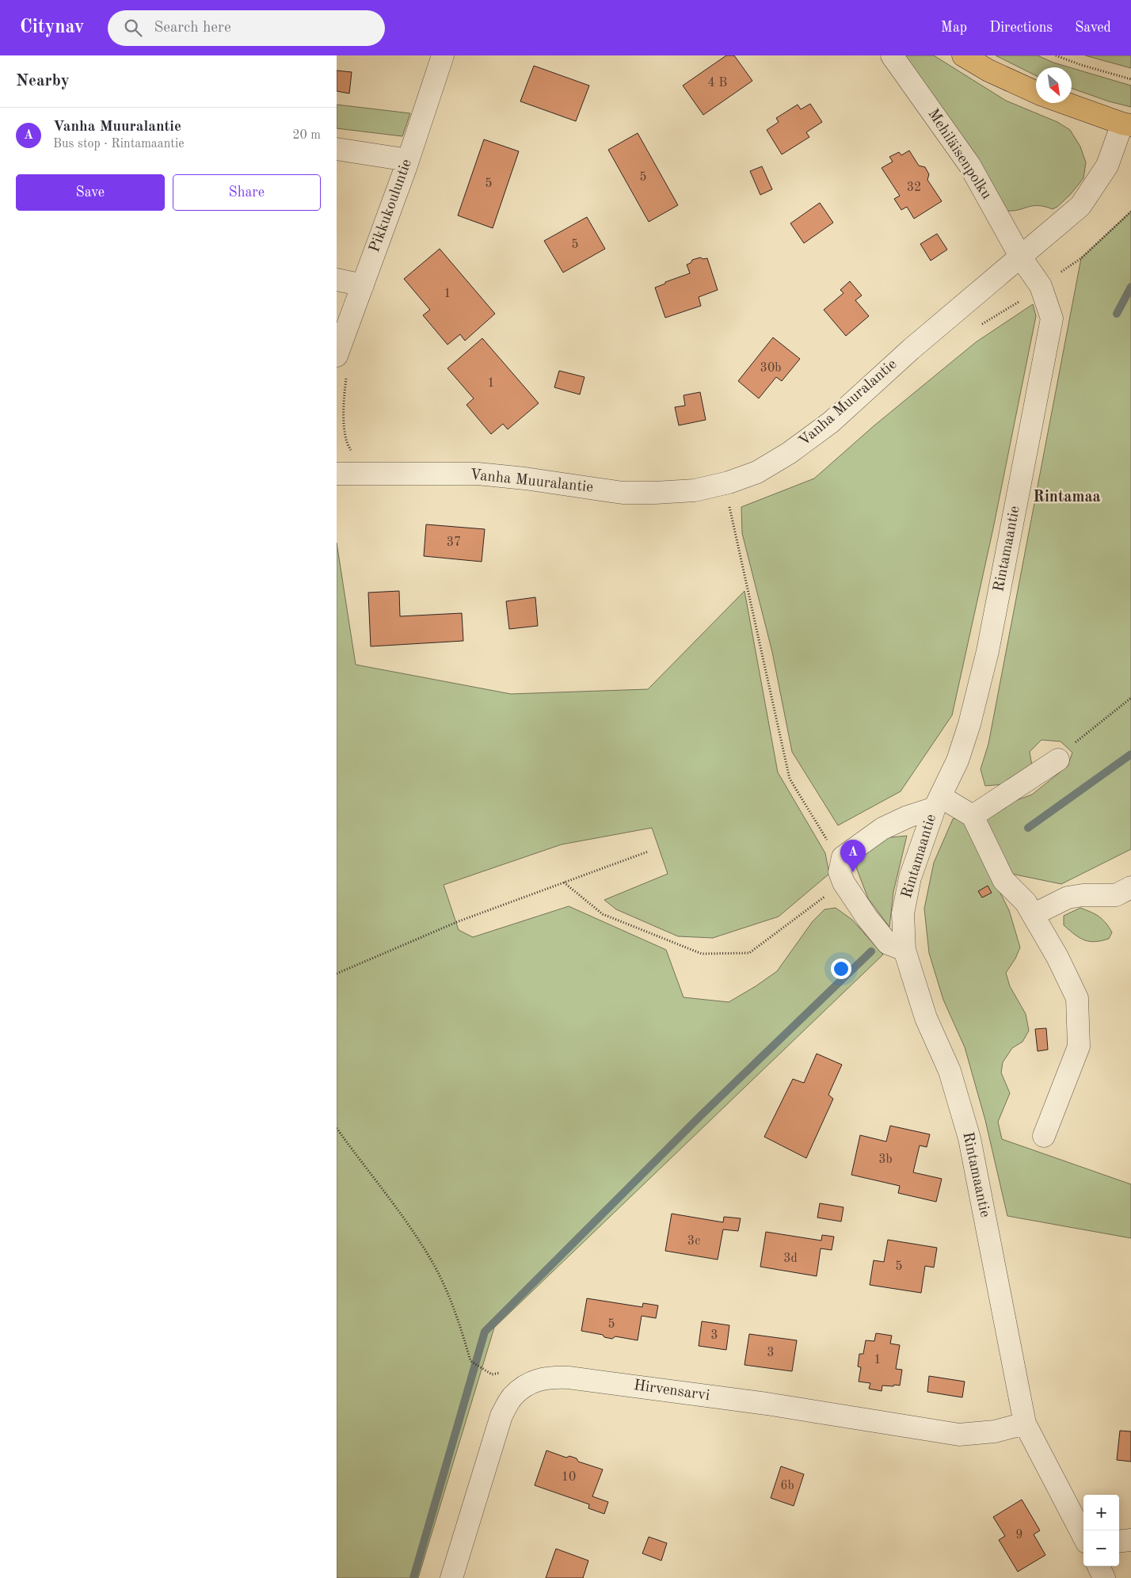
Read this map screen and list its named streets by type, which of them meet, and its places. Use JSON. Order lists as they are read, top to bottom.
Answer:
{
  "streets": {
    "street": [
      "Mehiläisenpolku",
      "Pikkukouluntie",
      "Vanha Muuralantie",
      "Rintamaantie",
      "Hirvensarvi"
    ]
  },
  "crossings": [
    ["Mehiläisenpolku", "Vanha Muuralantie"],
    ["Mehiläisenpolku", "Rintamaantie"],
    ["Vanha Muuralantie", "Rintamaantie"],
    ["Rintamaantie", "Hirvensarvi"]
  ],
  "districts": ["Rintamaa"],
  "house_numbers": [
    "4 B",
    "5",
    "5",
    "32",
    "5",
    "1",
    "30b",
    "1",
    "37",
    "3b",
    "3c",
    "3d",
    "5",
    "5",
    "3",
    "3",
    "1",
    "10",
    "6b",
    "9"
  ],
  "north": "bottom right",
  "page": {
    "header": "Citynav",
    "search": "Search here",
    "nav": ["Map", "Directions", "Saved"],
    "heading": "Nearby",
    "list": [
      {
        "mark": "A",
        "name": "Vanha Muuralantie",
        "note": "Bus stop · Rintamaantie",
        "value": "20 m"
      }
    ],
    "buttons": ["Save", "Share"],
    "pins": "A",
    "map_buttons": ["+", "−"]
  }
}
